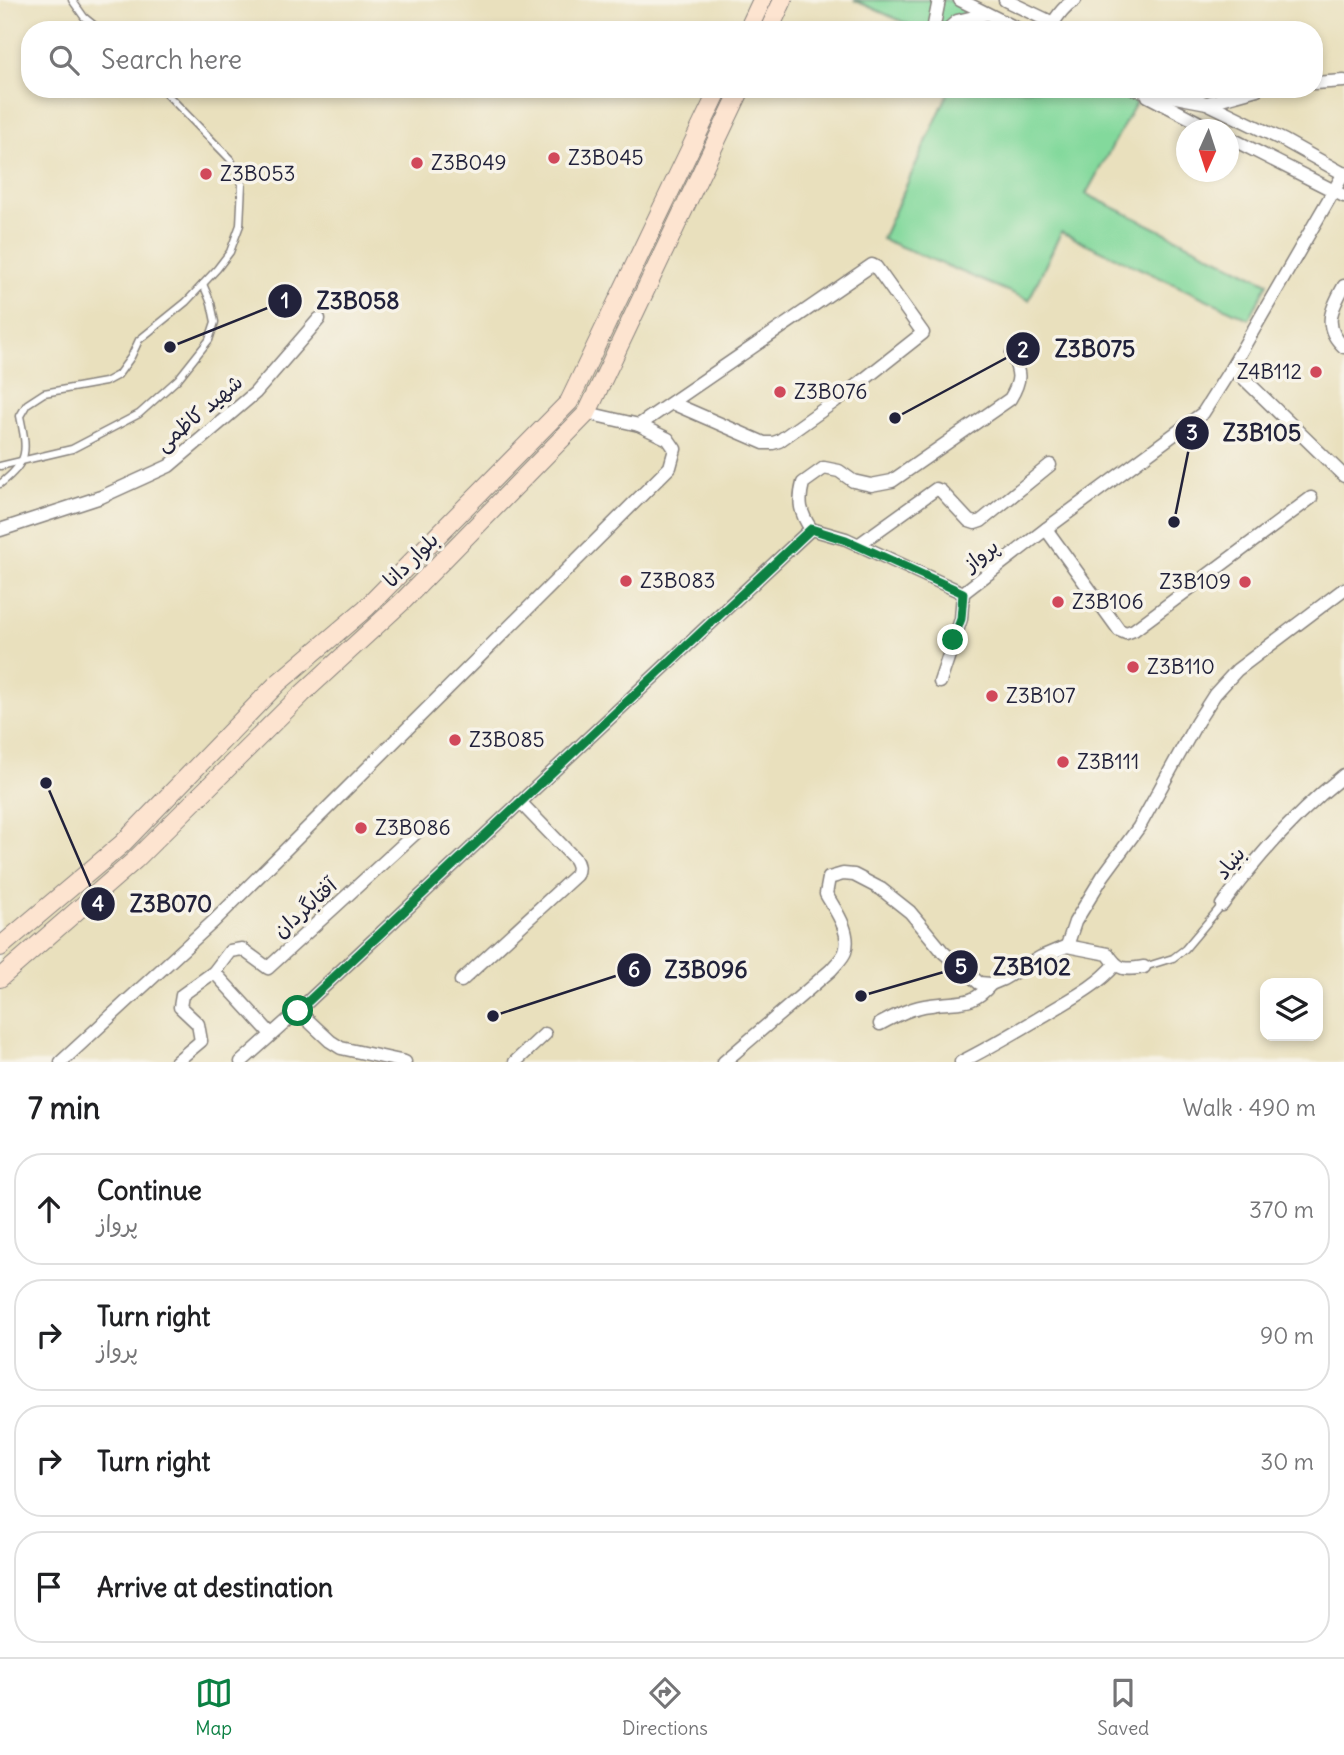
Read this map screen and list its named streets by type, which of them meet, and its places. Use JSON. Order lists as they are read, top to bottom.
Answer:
{
  "streets": {
    "street": [
      "شهید کاظمی",
      "پرواز",
      "بلوار دانا",
      "بنیاد",
      "آفتابگردان"
    ]
  },
  "places": [
    "Z3B045",
    "Z3B049",
    "Z3B053",
    "Z3B058",
    "Z4B112",
    "Z3B076",
    "Z3B075",
    "Z3B105",
    "Z3B083",
    "Z3B109",
    "Z3B106",
    "Z3B110",
    "Z3B107",
    "Z3B085",
    "Z3B111",
    "Z3B070",
    "Z3B086",
    "Z3B102",
    "Z3B096"
  ],
  "north": "bottom",
  "page": {
    "search": "Search here",
    "heading": ["7 min", "Walk · 490 m"],
    "list": [
      ["Continue", "پرواز", "370 m"],
      ["Turn right", "پرواز", "90 m"],
      ["Turn right", "30 m"],
      "Arrive at destination"
    ],
    "nav": ["Map", "Directions", "Saved"]
  }
}
